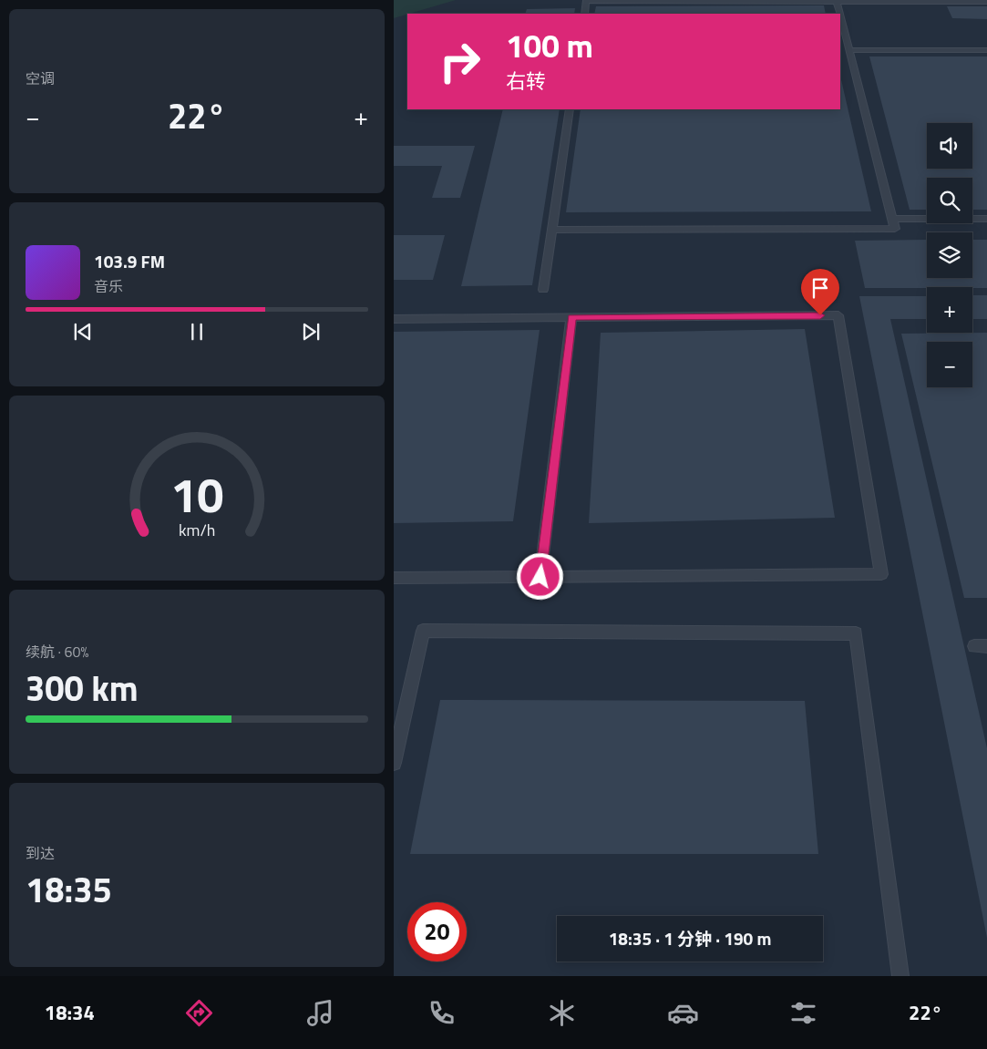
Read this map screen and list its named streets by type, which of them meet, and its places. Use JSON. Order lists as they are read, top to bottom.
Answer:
{
  "page": {
    "tile": [
      "空调",
      ["续航 · 60%", "300 km"],
      ["到达", "18:35"]
    ],
    "turn": ["100 m", "右转"],
    "heat": ["−", "22°", "+"],
    "map_buttons": ["+", "−"],
    "song": ["103.9 FM", "音乐"],
    "limit": "20",
    "trip": "18:35 · 1 分钟 · 190 m",
    "tabs": ["18:34", "22°"],
    "gauge": ["10", "km/h"]
  }
}
